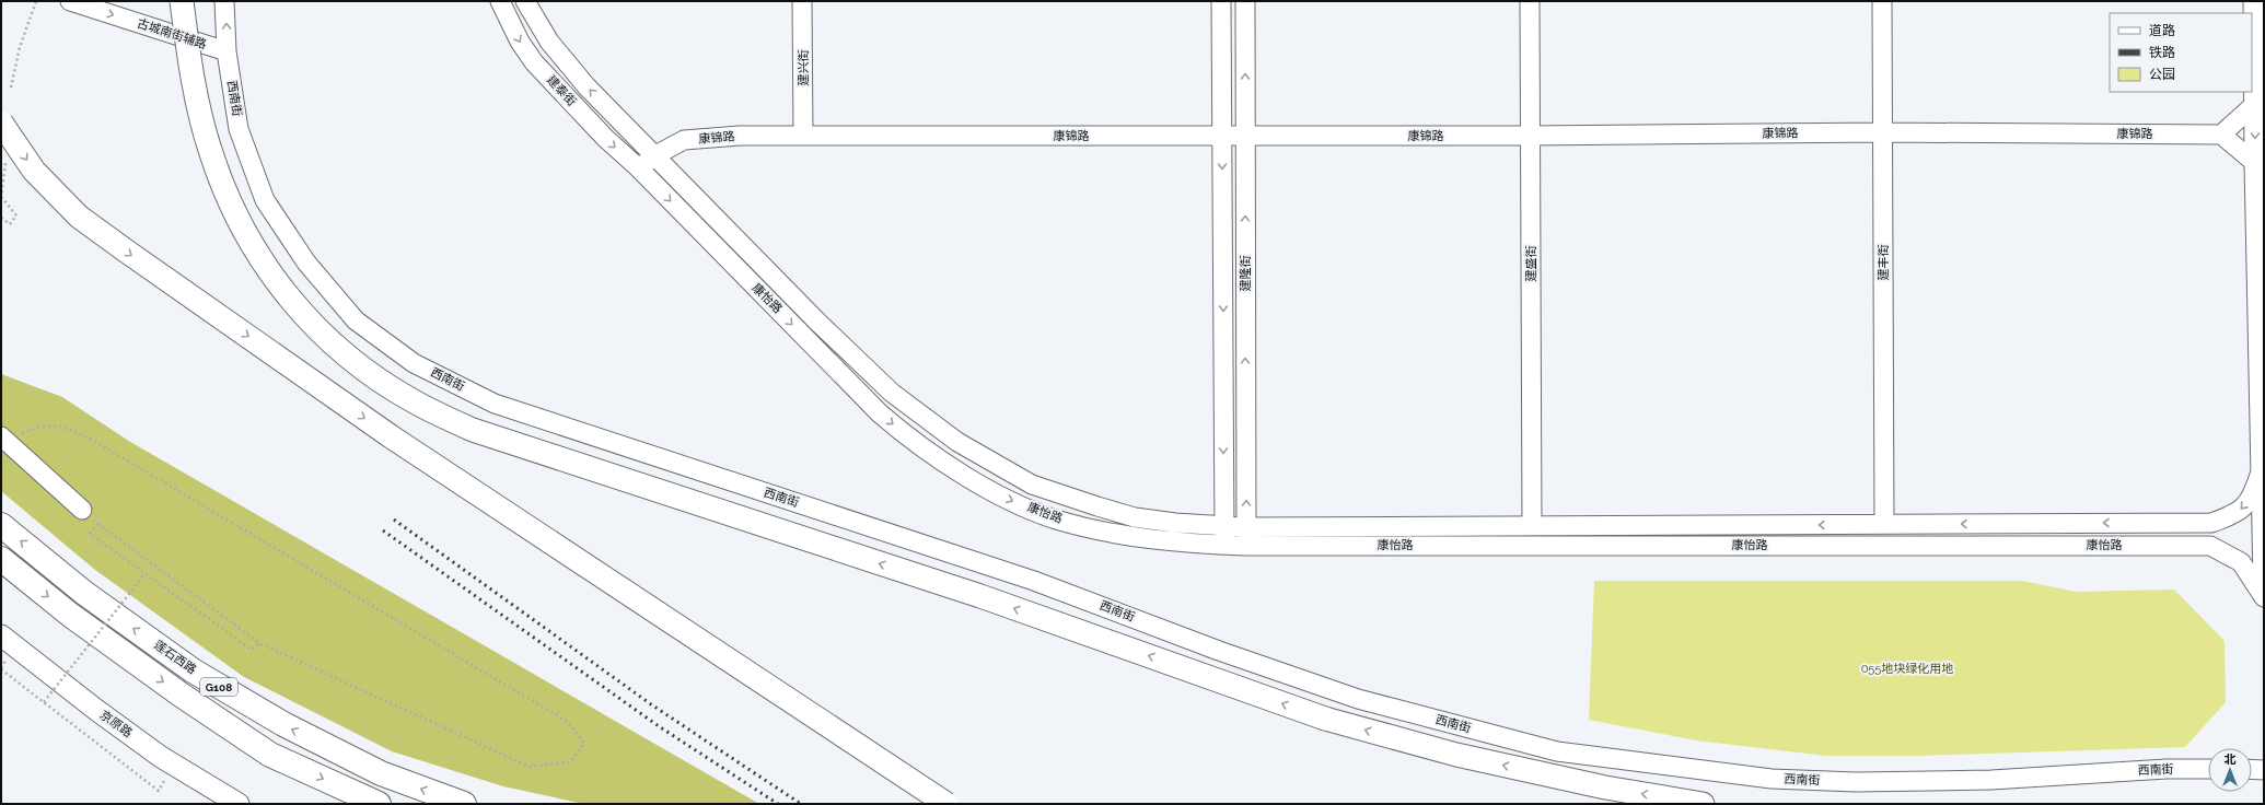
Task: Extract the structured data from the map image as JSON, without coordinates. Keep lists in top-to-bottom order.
{
  "streets": {
    "highway": ["莲石西路", "G108"],
    "main road": ["京原路"],
    "street": [
      "古城南街辅路",
      "建兴街",
      "建泰街",
      "西南街",
      "康锦路",
      "建丰街",
      "建盛街",
      "建隆街",
      "康怡路"
    ]
  },
  "crossings": [
    ["古城南街辅路", "西南街"],
    ["建兴街", "康锦路"],
    ["建泰街", "康锦路"],
    ["建泰街", "康怡路"],
    ["康锦路", "建丰街"],
    ["康锦路", "建盛街"],
    ["康锦路", "建隆街"],
    ["康锦路", "康怡路"],
    ["建丰街", "康怡路"],
    ["建盛街", "康怡路"],
    ["建隆街", "康怡路"]
  ],
  "one_way": ["古城南街辅路"],
  "parks": ["055地块绿化用地"],
  "legend": ["道路", "铁路", "公园"],
  "north": "top"
}
